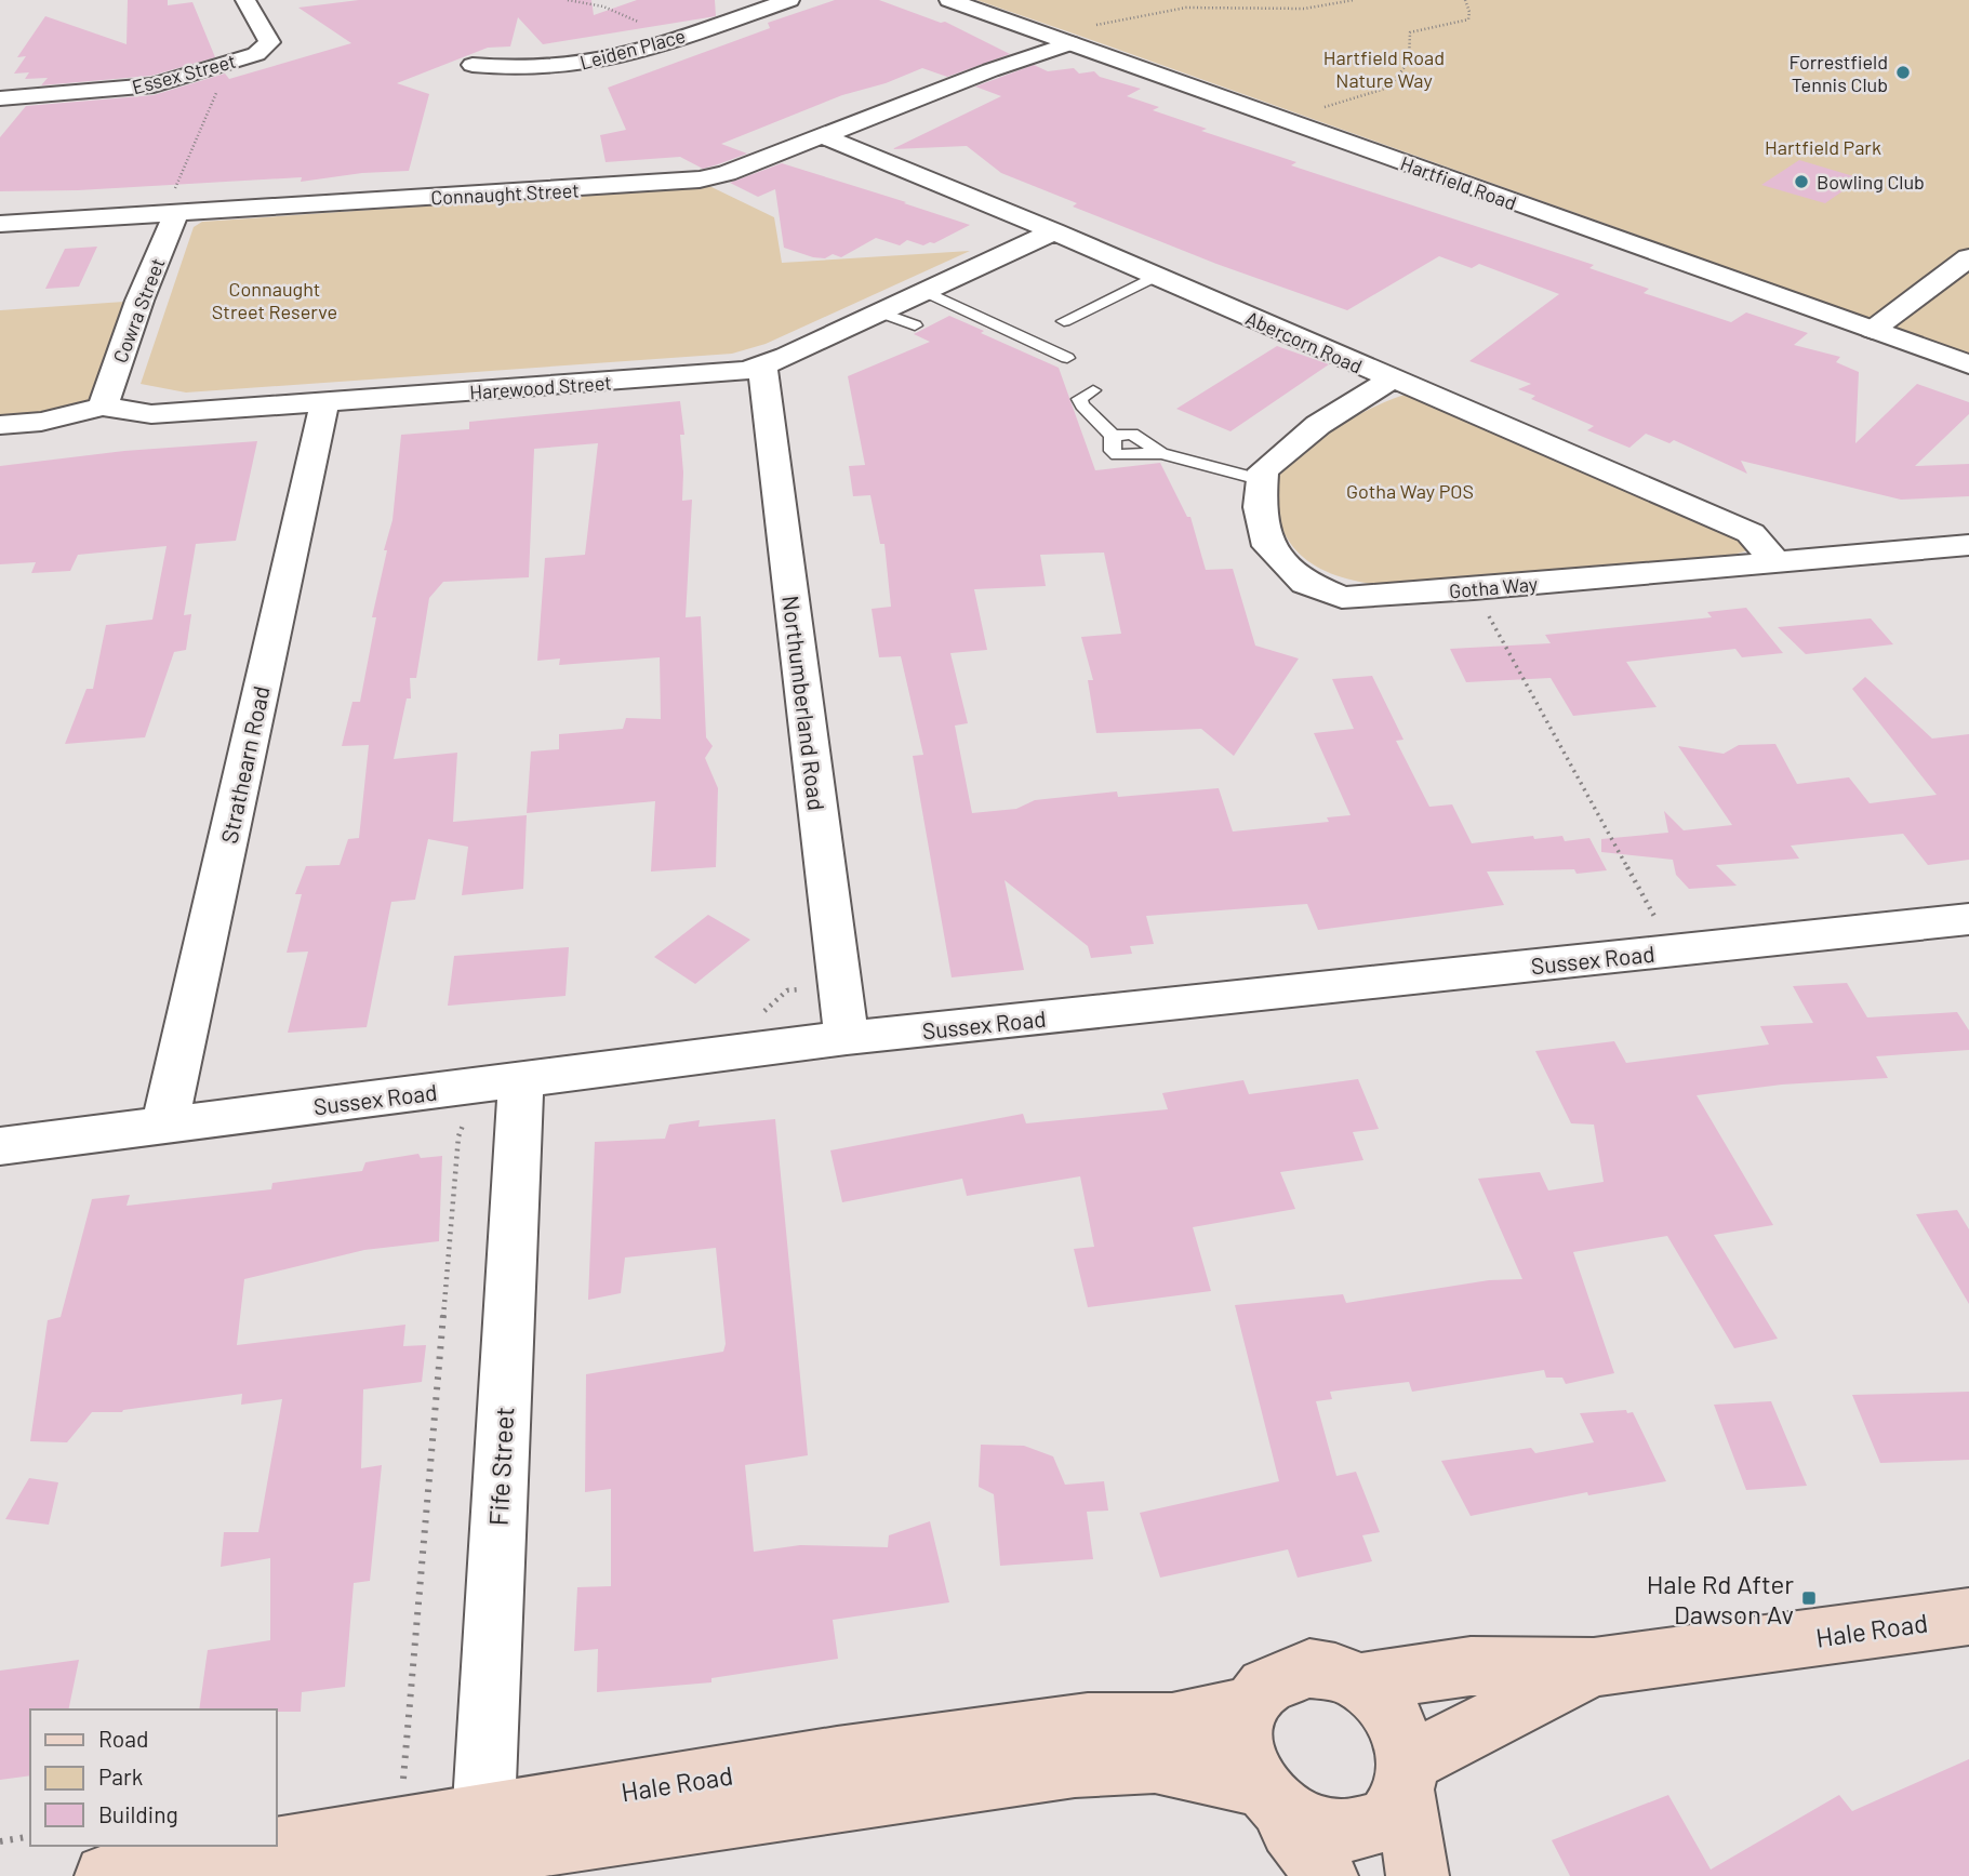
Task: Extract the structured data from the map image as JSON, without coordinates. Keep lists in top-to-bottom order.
{
  "streets": {
    "main road": ["Hale Road"],
    "street": [
      "Leiden Place",
      "Essex Street",
      "Hartfield Road",
      "Connaught Street",
      "Cowra Street",
      "Abercorn Road",
      "Harewood Street",
      "Gotha Way",
      "Northumberland Road",
      "Strathearn Road",
      "Sussex Road",
      "Fife Street"
    ]
  },
  "crossings": [
    ["Hartfield Road", "Connaught Street"],
    ["Connaught Street", "Cowra Street"],
    ["Connaught Street", "Abercorn Road"],
    ["Cowra Street", "Harewood Street"],
    ["Abercorn Road", "Harewood Street"],
    ["Abercorn Road", "Gotha Way"],
    ["Harewood Street", "Northumberland Road"],
    ["Harewood Street", "Strathearn Road"],
    ["Northumberland Road", "Sussex Road"],
    ["Strathearn Road", "Sussex Road"],
    ["Sussex Road", "Fife Street"],
    ["Fife Street", "Hale Road"]
  ],
  "parks": [
    "Hartfield Road Nature Way",
    "Hartfield Park",
    "Connaught Street Reserve",
    "Gotha Way POS"
  ],
  "places": {
    "other": ["Forrestfield Tennis Club", "Bowling Club"],
    "transit": ["Hale Rd After Dawson Av"]
  },
  "legend": ["Road", "Park", "Building"]
}
